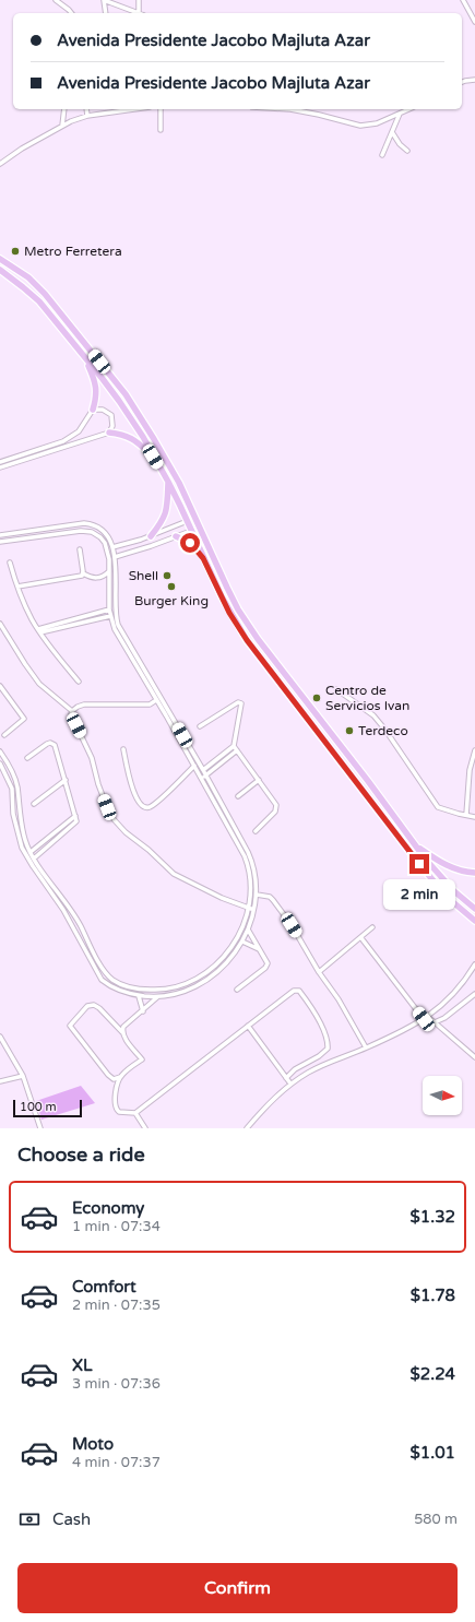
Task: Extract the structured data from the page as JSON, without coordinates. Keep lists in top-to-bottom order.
{
  "places": [
    "Metro Ferretera",
    "Shell",
    "Burger King",
    "Centro de Servicios Ivan",
    "Terdeco"
  ],
  "scale_bar": "100 m",
  "north": "right",
  "page": {
    "banner": ["Avenida Presidente Jacobo Majluta Azar", "Avenida Presidente Jacobo Majluta Azar"],
    "bubble": "2 min",
    "scale": "100 m",
    "heading": "Choose a ride",
    "list": [
      {
        "name": "Economy",
        "note": "1 min · 07:34",
        "value": "$1.32"
      },
      {
        "name": "Comfort",
        "note": "2 min · 07:35",
        "value": "$1.78"
      },
      {
        "name": "XL",
        "note": "3 min · 07:36",
        "value": "$2.24"
      },
      {
        "name": "Moto",
        "note": "4 min · 07:37",
        "value": "$1.01"
      }
    ],
    "pay": ["Cash", "580 m"],
    "buttons": "Confirm"
  }
}
